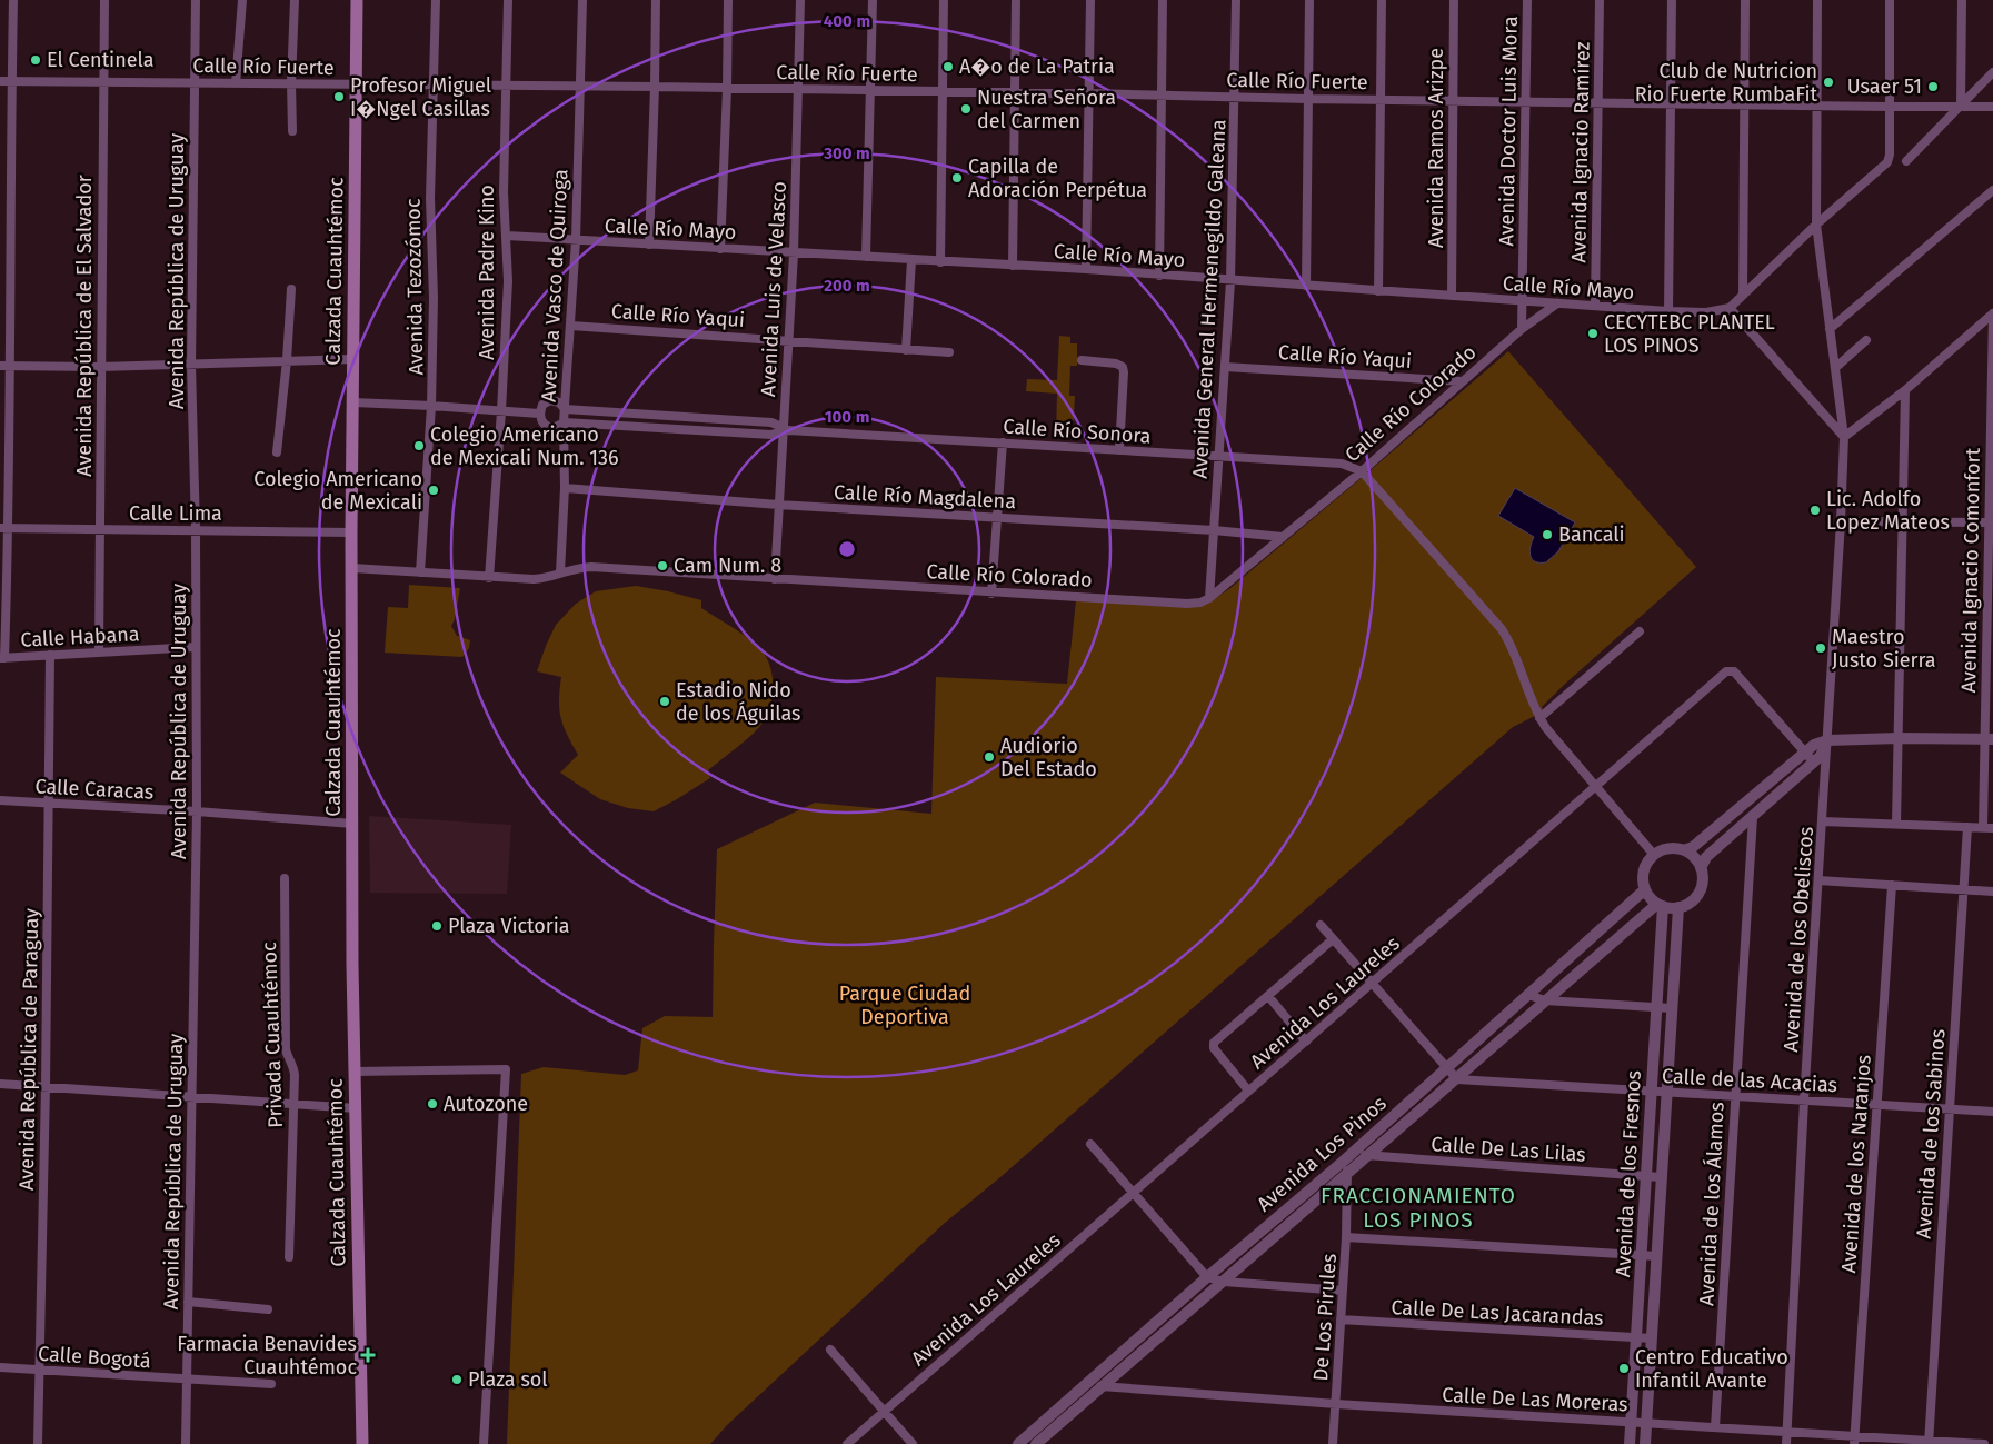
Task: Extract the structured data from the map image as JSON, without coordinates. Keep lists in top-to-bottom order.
{
  "streets": {
    "main road": ["Calzada Cuauhtémoc"],
    "street": [
      "Calle Río Fuerte",
      "Avenida Doctor Luis Mora",
      "Avenida Ramos Arizpe",
      "Avenida Ignacio Ramírez",
      "Calle Río Mayo",
      "Avenida República de Uruguay",
      "Avenida Padre Kino",
      "Avenida Vasco de Quiroga",
      "Avenida Tezozómoc",
      "Avenida Luis de Velasco",
      "Avenida General Hermenegildo Galeana",
      "Calle Río Yaqui",
      "Avenida República de El Salvador",
      "Calle Río Colorado",
      "Calle Río Sonora",
      "Calle Río Magdalena",
      "Calle Lima",
      "Avenida Ignacio Comonfort",
      "Calle Habana",
      "Calle Caracas",
      "Avenida de los Obeliscos",
      "Avenida Los Laureles",
      "Privada Cuauhtémoc",
      "Avenida República de Paraguay",
      "Calle de las Acacias",
      "Avenida de los Sabinos",
      "Calle De Las Lilas",
      "Avenida Los Pinos",
      "Avenida de los Naranjos",
      "Avenida de los Fresnos",
      "Avenida de los Álamos",
      "Calle De Las Jacarandas",
      "De Los Pirules",
      "Calle Bogotá",
      "Calle De Las Moreras"
    ]
  },
  "crossings": [
    ["Calle Río Fuerte", "Avenida Doctor Luis Mora"],
    ["Calle Río Fuerte", "Avenida Ramos Arizpe"],
    ["Calle Río Fuerte", "Avenida Ignacio Ramírez"],
    ["Calle Río Fuerte", "Avenida República de Uruguay"],
    ["Calle Río Fuerte", "Calzada Cuauhtémoc"],
    ["Calle Río Fuerte", "Avenida Padre Kino"],
    ["Calle Río Fuerte", "Avenida Vasco de Quiroga"],
    ["Calle Río Fuerte", "Avenida Tezozómoc"],
    ["Calle Río Fuerte", "Avenida Luis de Velasco"],
    ["Calle Río Fuerte", "Avenida General Hermenegildo Galeana"],
    ["Calle Río Fuerte", "Avenida República de El Salvador"],
    ["Calle Río Fuerte", "Avenida de los Obeliscos"],
    ["Avenida Doctor Luis Mora", "Calle Río Mayo"],
    ["Avenida Doctor Luis Mora", "Calle Río Colorado"],
    ["Avenida Ramos Arizpe", "Calle Río Mayo"],
    ["Avenida Ignacio Ramírez", "Calle Río Mayo"],
    ["Calle Río Mayo", "Avenida Padre Kino"],
    ["Calle Río Mayo", "Avenida Vasco de Quiroga"],
    ["Calle Río Mayo", "Avenida Luis de Velasco"],
    ["Calle Río Mayo", "Avenida General Hermenegildo Galeana"],
    ["Calle Río Mayo", "Calle Río Colorado"],
    ["Avenida República de Uruguay", "Calle Lima"],
    ["Avenida República de Uruguay", "Calle Habana"],
    ["Avenida República de Uruguay", "Calle Caracas"],
    ["Avenida República de Uruguay", "Calle Bogotá"],
    ["Calzada Cuauhtémoc", "Calle Río Colorado"],
    ["Calzada Cuauhtémoc", "Calle Río Sonora"],
    ["Calzada Cuauhtémoc", "Calle Lima"],
    ["Calzada Cuauhtémoc", "Calle Caracas"],
    ["Avenida Padre Kino", "Calle Río Colorado"],
    ["Avenida Padre Kino", "Calle Río Sonora"],
    ["Avenida Vasco de Quiroga", "Calle Río Yaqui"],
    ["Avenida Vasco de Quiroga", "Calle Río Colorado"],
    ["Avenida Vasco de Quiroga", "Calle Río Sonora"],
    ["Avenida Vasco de Quiroga", "Calle Río Magdalena"],
    ["Avenida Tezozómoc", "Calle Río Colorado"],
    ["Avenida Tezozómoc", "Calle Río Sonora"],
    ["Avenida Luis de Velasco", "Calle Río Yaqui"],
    ["Avenida Luis de Velasco", "Calle Río Colorado"],
    ["Avenida Luis de Velasco", "Calle Río Sonora"],
    ["Avenida Luis de Velasco", "Calle Río Magdalena"],
    ["Avenida General Hermenegildo Galeana", "Calle Río Yaqui"],
    ["Avenida General Hermenegildo Galeana", "Calle Río Colorado"],
    ["Avenida General Hermenegildo Galeana", "Calle Río Sonora"],
    ["Avenida General Hermenegildo Galeana", "Calle Río Magdalena"],
    ["Calle Río Yaqui", "Calle Río Colorado"],
    ["Avenida República de El Salvador", "Calle Lima"],
    ["Avenida República de El Salvador", "Calle Habana"],
    ["Calle Río Colorado", "Calle Río Sonora"],
    ["Calle Río Colorado", "Calle Río Magdalena"],
    ["Calle Habana", "Avenida República de Paraguay"],
    ["Calle Caracas", "Avenida República de Paraguay"],
    ["Avenida de los Obeliscos", "Calle de las Acacias"],
    ["Avenida de los Obeliscos", "Calle De Las Moreras"],
    ["Avenida República de Paraguay", "Calle Bogotá"],
    ["Calle de las Acacias", "Avenida de los Sabinos"],
    ["Calle de las Acacias", "Avenida Los Pinos"],
    ["Calle de las Acacias", "Avenida de los Naranjos"],
    ["Calle de las Acacias", "Avenida de los Fresnos"],
    ["Calle de las Acacias", "Avenida de los Álamos"],
    ["Avenida de los Sabinos", "Calle De Las Moreras"],
    ["Calle De Las Lilas", "Avenida Los Pinos"],
    ["Calle De Las Lilas", "Avenida de los Fresnos"],
    ["Avenida Los Pinos", "Avenida de los Fresnos"],
    ["Avenida Los Pinos", "De Los Pirules"],
    ["Avenida Los Pinos", "Calle De Las Moreras"],
    ["Avenida de los Naranjos", "Calle De Las Moreras"],
    ["Avenida de los Fresnos", "Calle De Las Jacarandas"],
    ["Avenida de los Fresnos", "Calle De Las Moreras"],
    ["Avenida de los Álamos", "Calle De Las Moreras"],
    ["Calle De Las Jacarandas", "De Los Pirules"],
    ["De Los Pirules", "Calle De Las Moreras"]
  ],
  "districts": ["FRACCIONAMIENTO LOS PINOS"],
  "parks": ["Parque Ciudad Deportiva"],
  "places": {
    "other": [
      "El Centinela",
      "A�o de La Patria",
      "Club de Nutricion Rio Fuerte RumbaFit",
      "Usaer 51",
      "Profesor Miguel I�Ngel Casillas",
      "Nuestra Señora del Carmen",
      "Capilla de Adoración Perpétua",
      "CECYTEBC PLANTEL LOS PINOS",
      "Colegio Americano de Mexicali Num. 136",
      "Colegio Americano de Mexicali",
      "Lic. Adolfo Lopez Mateos",
      "Bancali",
      "Cam Num. 8",
      "Maestro Justo Sierra",
      "Estadio Nido de los Águilas",
      "Audiorio Del Estado",
      "Plaza Victoria",
      "Autozone",
      "Centro Educativo Infantil Avante",
      "Plaza sol"
    ],
    "health": ["Farmacia Benavides Cuauhtémoc"]
  },
  "rings": [
    "400 m",
    "300 m",
    "200 m",
    "100 m"
  ]
}
